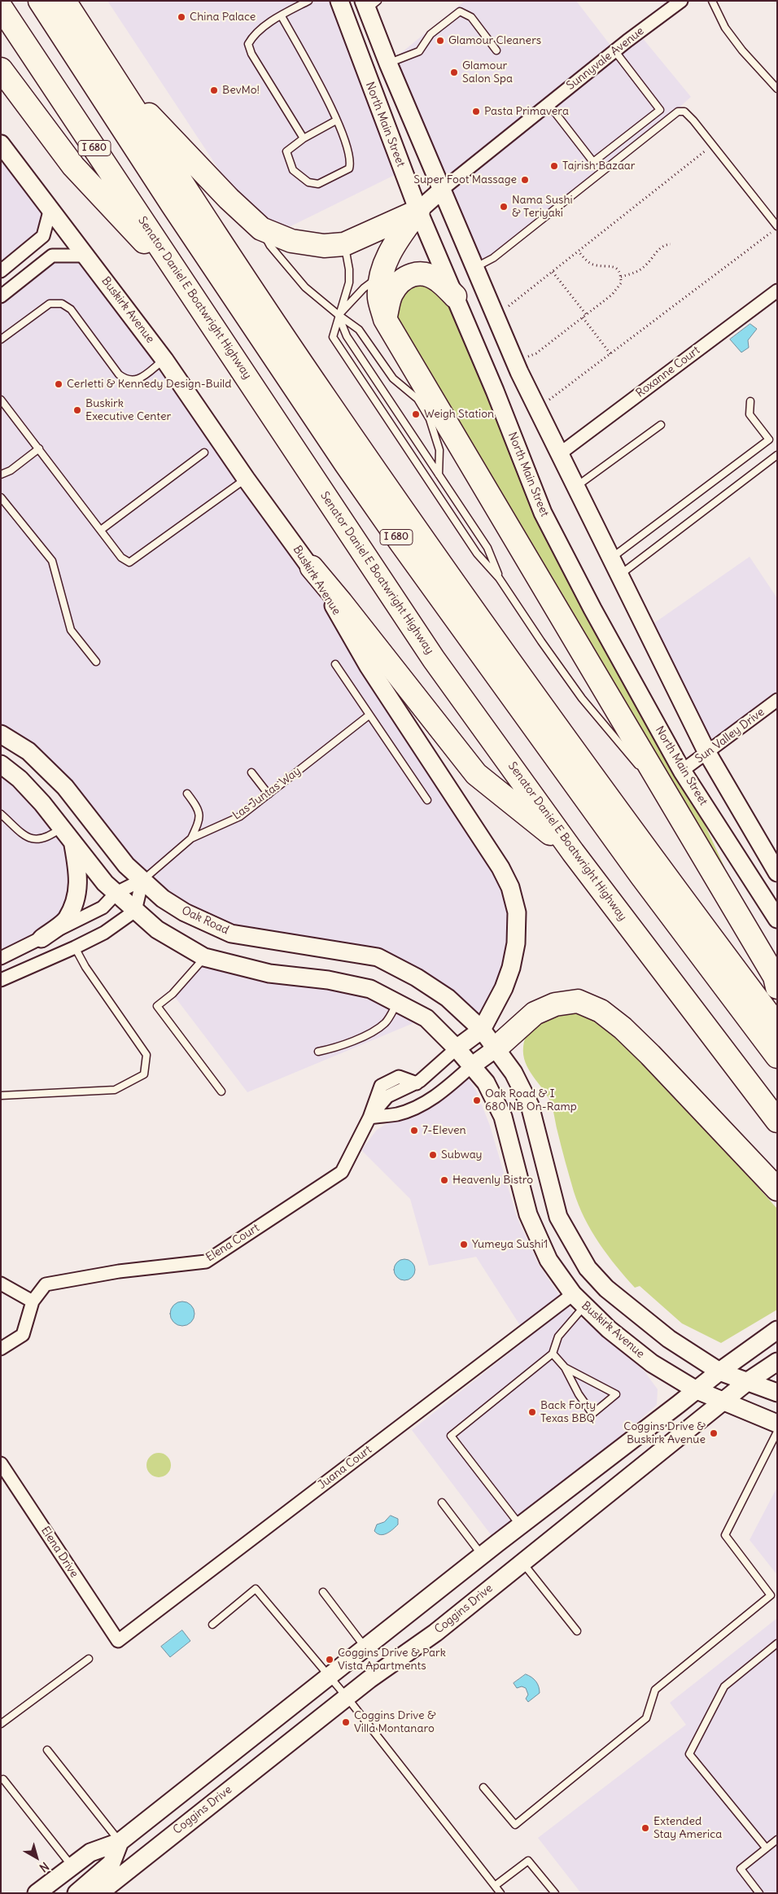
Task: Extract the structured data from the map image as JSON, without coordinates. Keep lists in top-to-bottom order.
{
  "streets": {
    "highway": ["I 680", "Senator Daniel E Boatwright Highway"],
    "main road": [
      "Sunnyvale Avenue",
      "North Main Street",
      "Buskirk Avenue",
      "Oak Road",
      "Coggins Drive"
    ],
    "street": [
      "Roxanne Court",
      "Sun Valley Drive",
      "Las Juntas Way",
      "Elena Court",
      "Juana Court",
      "Elena Drive"
    ]
  },
  "crossings": [
    ["Sunnyvale Avenue", "North Main Street"],
    ["North Main Street", "Sun Valley Drive"],
    ["Buskirk Avenue", "Oak Road"],
    ["Buskirk Avenue", "Elena Court"],
    ["Buskirk Avenue", "Juana Court"],
    ["Buskirk Avenue", "Coggins Drive"],
    ["Las Juntas Way", "Oak Road"],
    ["Juana Court", "Elena Drive"]
  ],
  "places": [
    "China Palace",
    "Glamour Cleaners",
    "Glamour Salon Spa",
    "BevMo!",
    "Pasta Primavera",
    "Tajrish Bazaar",
    "Super Foot Massage",
    "Nama Sushi & Teriyaki",
    "Cerletti & Kennedy Design-Build",
    "Buskirk Executive Center",
    "Weigh Station",
    "Oak Road & I 680 NB On-Ramp",
    "7-Eleven",
    "Subway",
    "Heavenly Bistro",
    "Yumeya Sushi1",
    "Back Forty Texas BBQ",
    "Coggins Drive & Buskirk Avenue",
    "Coggins Drive & Park Vista Apartments",
    "Coggins Drive & Villa Montanaro",
    "Extended Stay America"
  ],
  "north": "bottom right"
}
